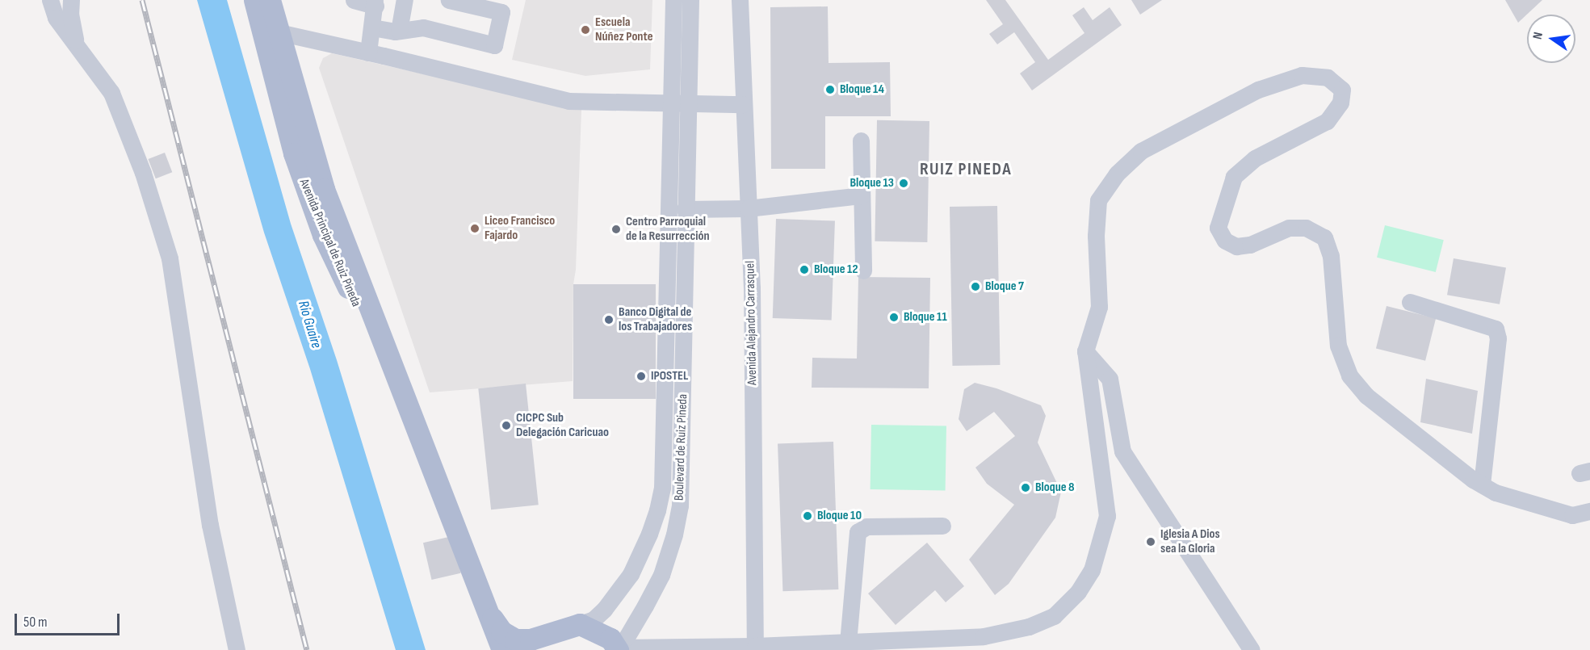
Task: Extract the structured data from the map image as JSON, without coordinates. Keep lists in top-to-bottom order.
{
  "streets": {
    "main road": ["Avenida Principal de Ruiz Pineda"],
    "street": ["Avenida Alejandro Carrasquel", "Boulevard de Ruiz Pineda"]
  },
  "crossings": [
    ["Avenida Principal de Ruiz Pineda", "Boulevard de Ruiz Pineda"]
  ],
  "districts": ["RUIZ PINEDA"],
  "water": ["Río Guaire"],
  "places": [
    "Escuela Núñez Ponte",
    "Bloque 14",
    "Bloque 13",
    "Liceo Francisco Fajardo",
    "Centro Parroquial de la Resurrección",
    "Bloque 12",
    "Bloque 7",
    "Bloque 11",
    "Banco Digital de los Trabajadores",
    "IPOSTEL",
    "CICPC Sub Delegación Caricuao",
    "Bloque 8",
    "Bloque 10",
    "Iglesia A Dios sea la Gloria"
  ],
  "scale_bar": "50 m",
  "north": "left"
}
